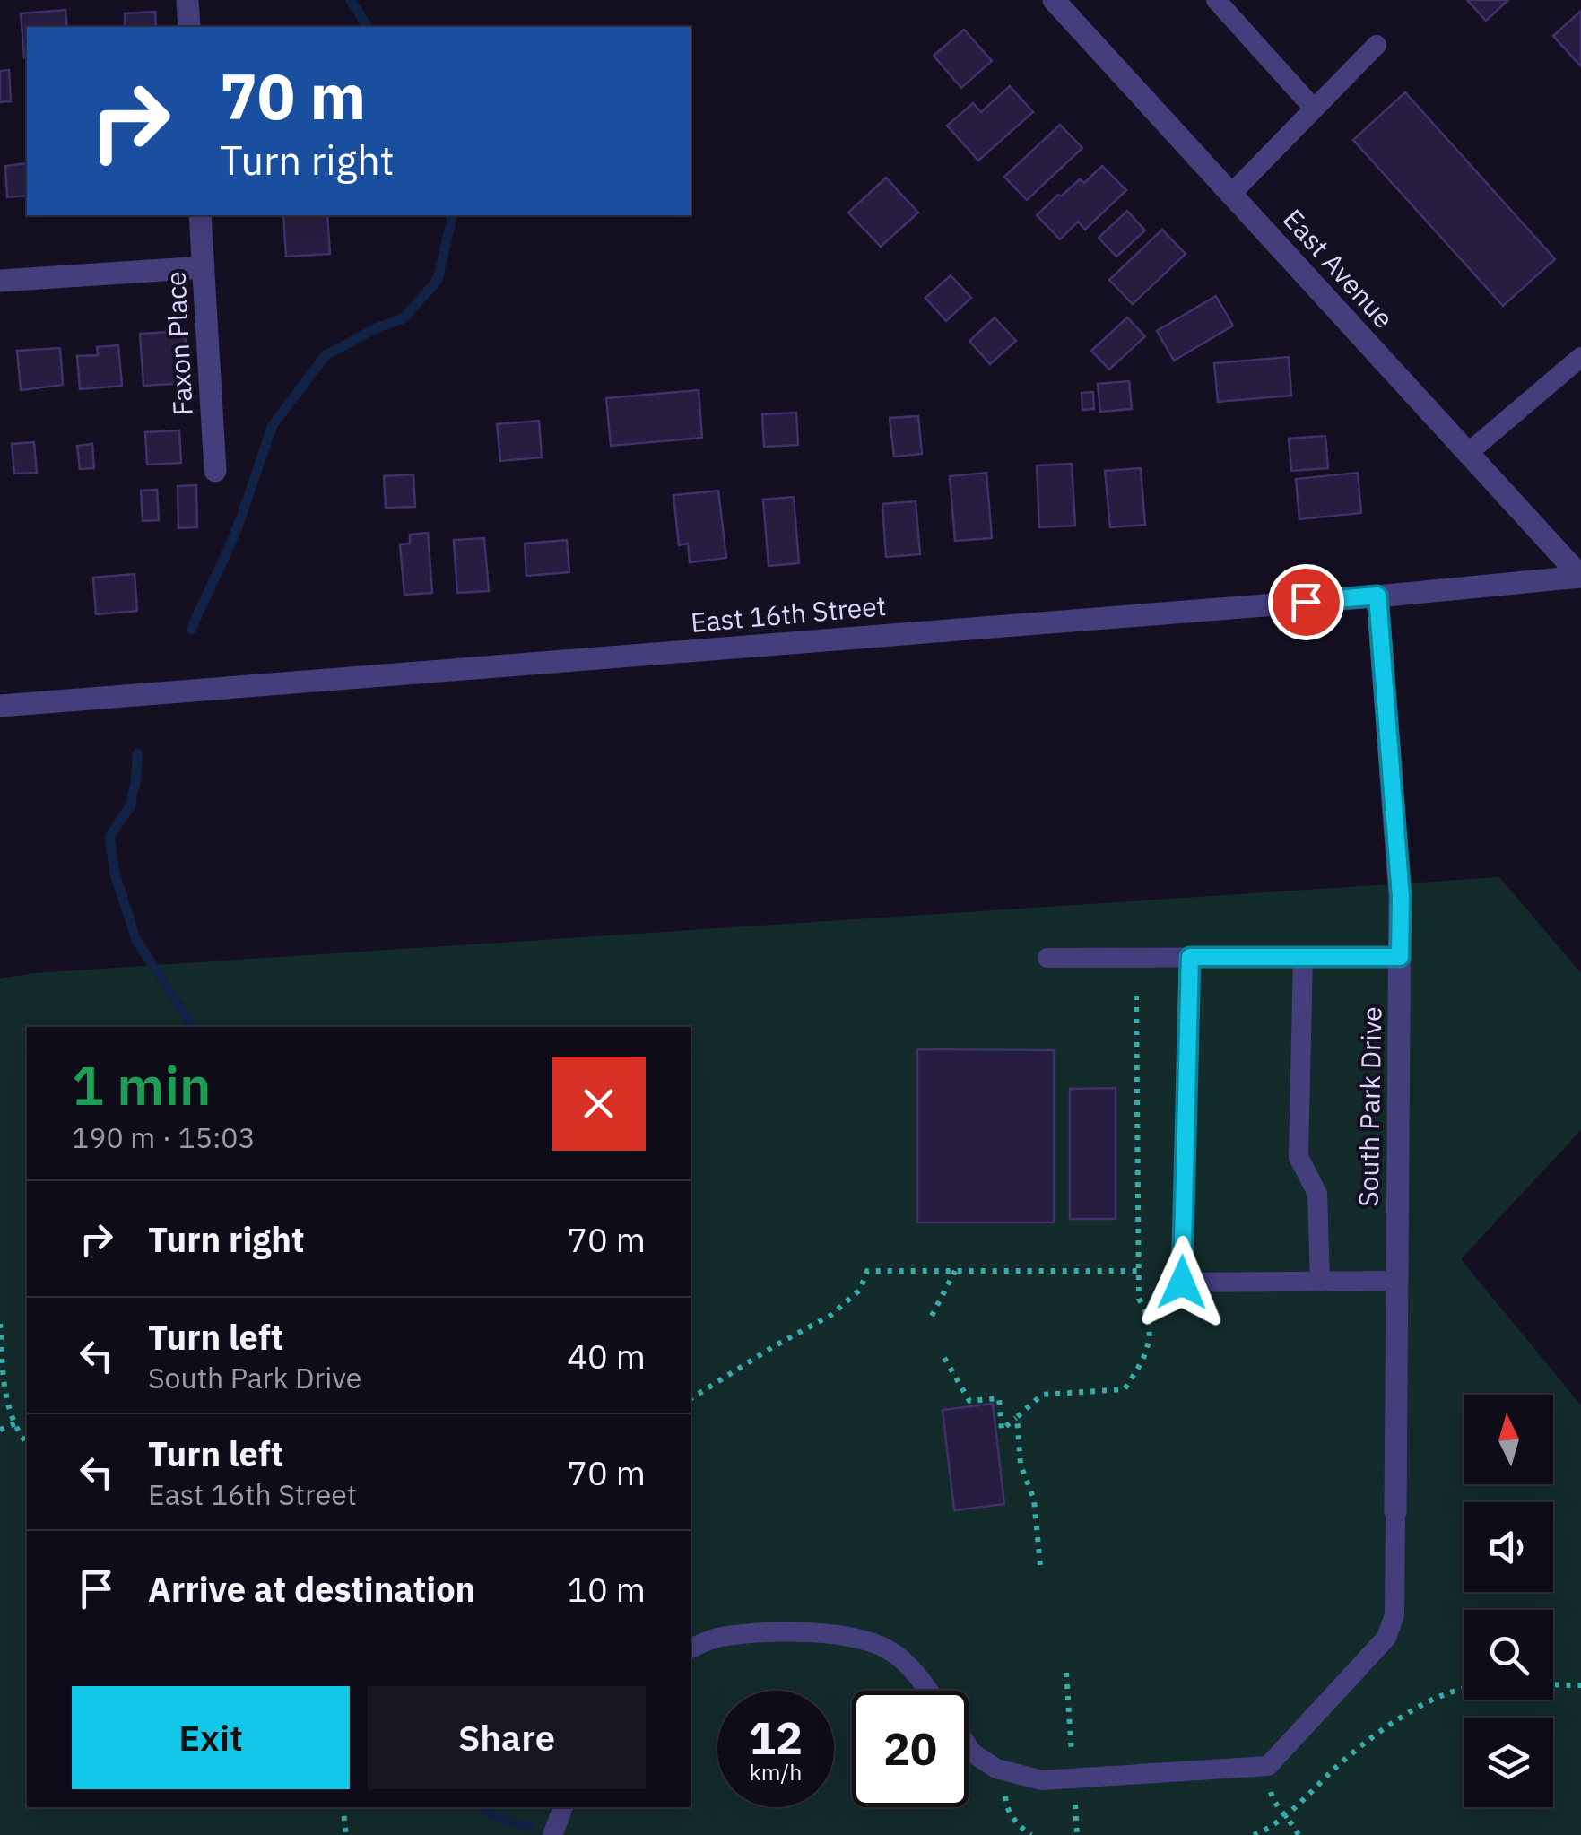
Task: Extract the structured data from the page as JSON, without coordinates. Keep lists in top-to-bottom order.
{
  "streets": {
    "street": [
      "East Avenue",
      "Faxon Place",
      "East 16th Street",
      "South Park Drive"
    ]
  },
  "crossings": [
    ["East Avenue", "East 16th Street"],
    ["East 16th Street", "South Park Drive"]
  ],
  "north": "top",
  "page": {
    "turn": ["70 m", "Turn right"],
    "heading": ["1 min", "190 m · 15:03"],
    "list": [
      {
        "name": "Turn right",
        "value": "70 m"
      },
      {
        "name": "Turn left",
        "note": "South Park Drive",
        "value": "40 m"
      },
      {
        "name": "Turn left",
        "note": "East 16th Street",
        "value": "70 m"
      },
      {
        "name": "Arrive at destination",
        "value": "10 m"
      }
    ],
    "buttons": ["Exit", "Share"],
    "speed": "12 km/h",
    "limit": "20"
  }
}
